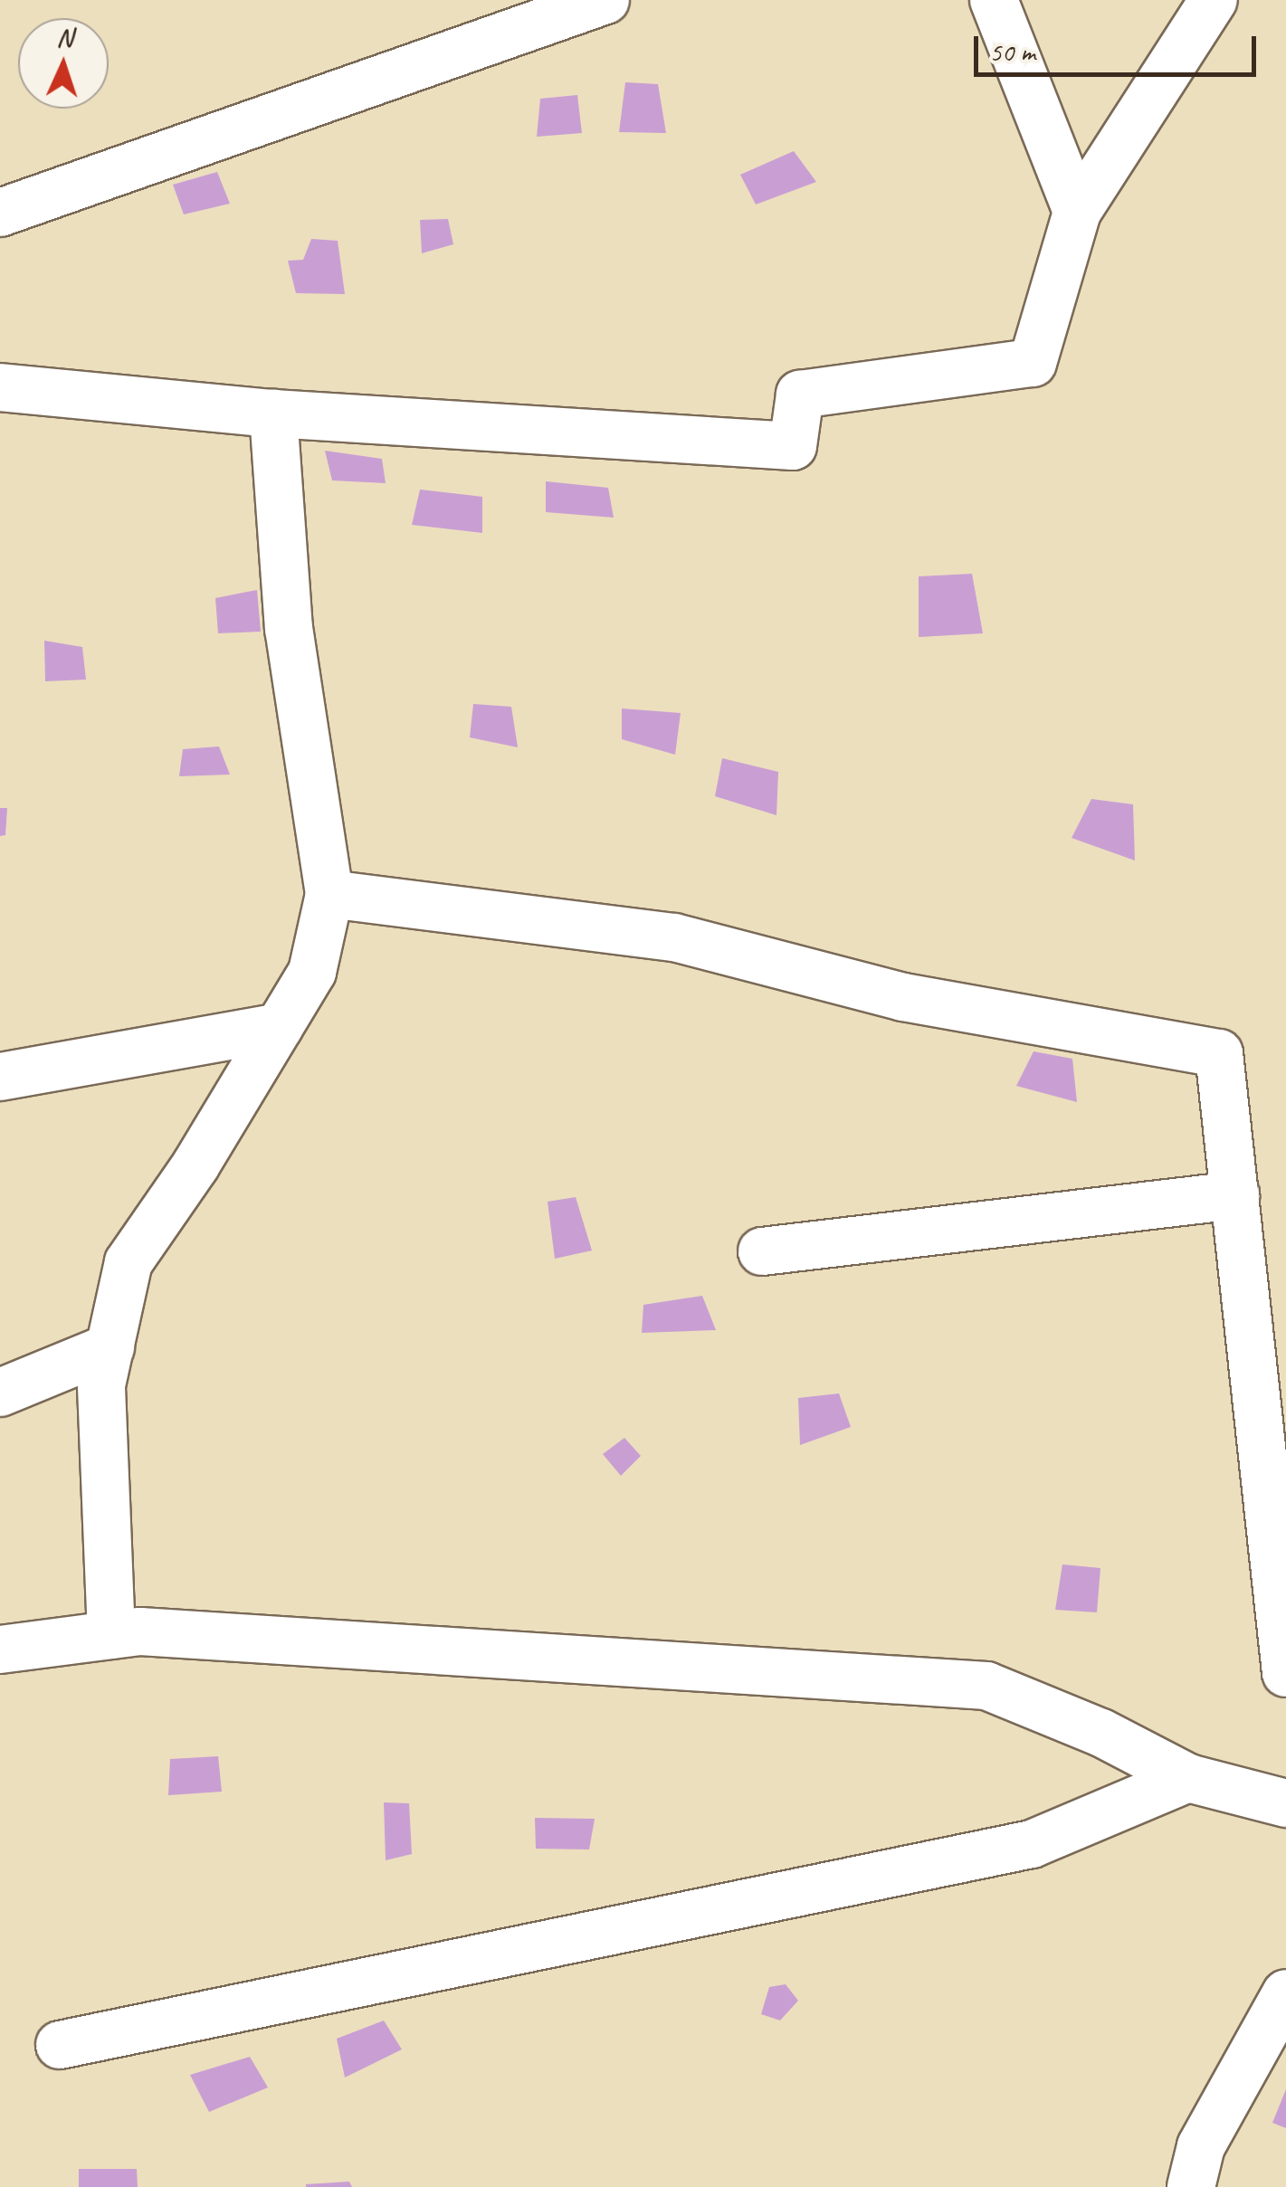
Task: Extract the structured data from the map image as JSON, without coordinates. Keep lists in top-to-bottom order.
{
  "scale_bar": "50 m",
  "north": "top"
}
